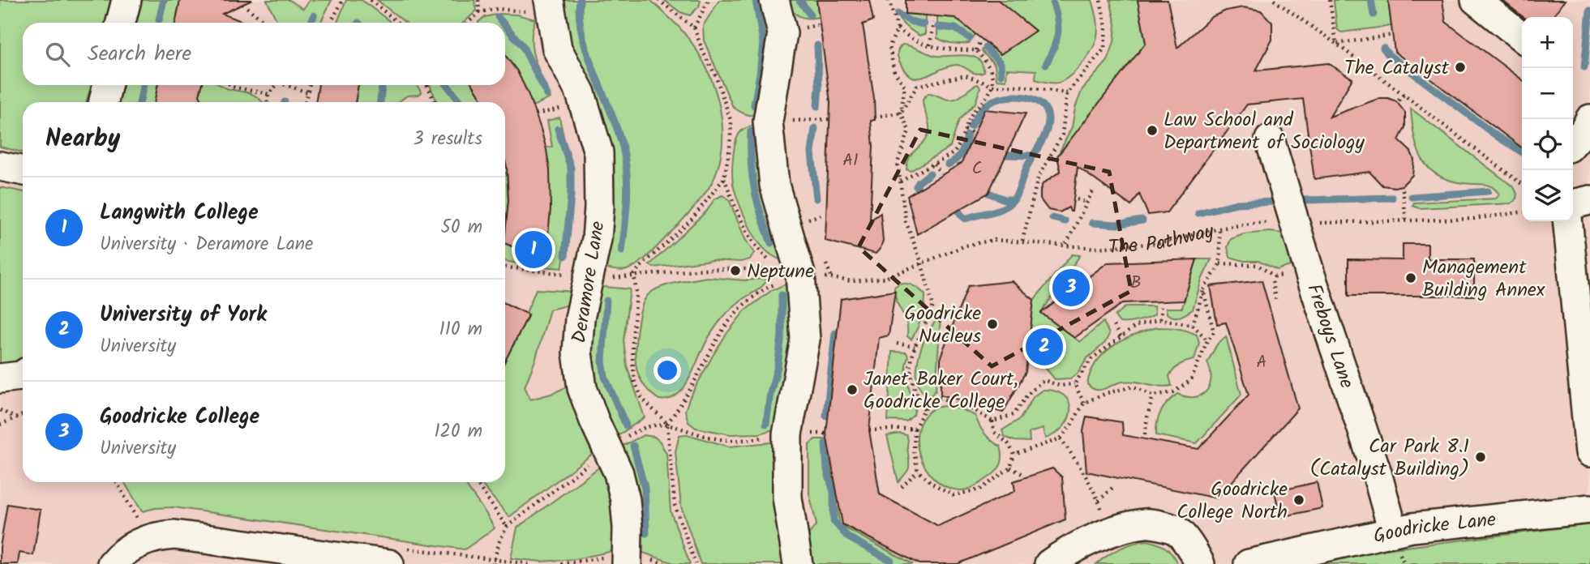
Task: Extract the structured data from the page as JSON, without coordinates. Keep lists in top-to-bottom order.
{
  "streets": {
    "street": ["Deramore Lane", "Freboys Lane", "Goodricke Lane"],
    "path": ["The Pathway"]
  },
  "crossings": [
    ["The Pathway", "Freboys Lane"],
    ["Freboys Lane", "Goodricke Lane"]
  ],
  "places": [
    "The Catalyst",
    "Law School and Department of Sociology",
    "Neptune",
    "Management Building Annex",
    "Goodricke Nucleus",
    "Janet Baker Court, Goodricke College",
    "Car Park 8.1 (Catalyst Building)",
    "Goodricke College North"
  ],
  "house_numbers": [
    "A1",
    "C",
    "B",
    "A"
  ],
  "page": {
    "map_buttons": ["+", "−"],
    "search": "Search here",
    "heading": ["Nearby", "3 results"],
    "list": [
      {
        "mark": "1",
        "name": "Langwith College",
        "note": "University · Deramore Lane",
        "value": "50 m"
      },
      {
        "mark": "2",
        "name": "University of York",
        "note": "University",
        "value": "110 m"
      },
      {
        "mark": "3",
        "name": "Goodricke College",
        "note": "University",
        "value": "120 m"
      }
    ],
    "pins": ["1", "3", "2"]
  }
}
